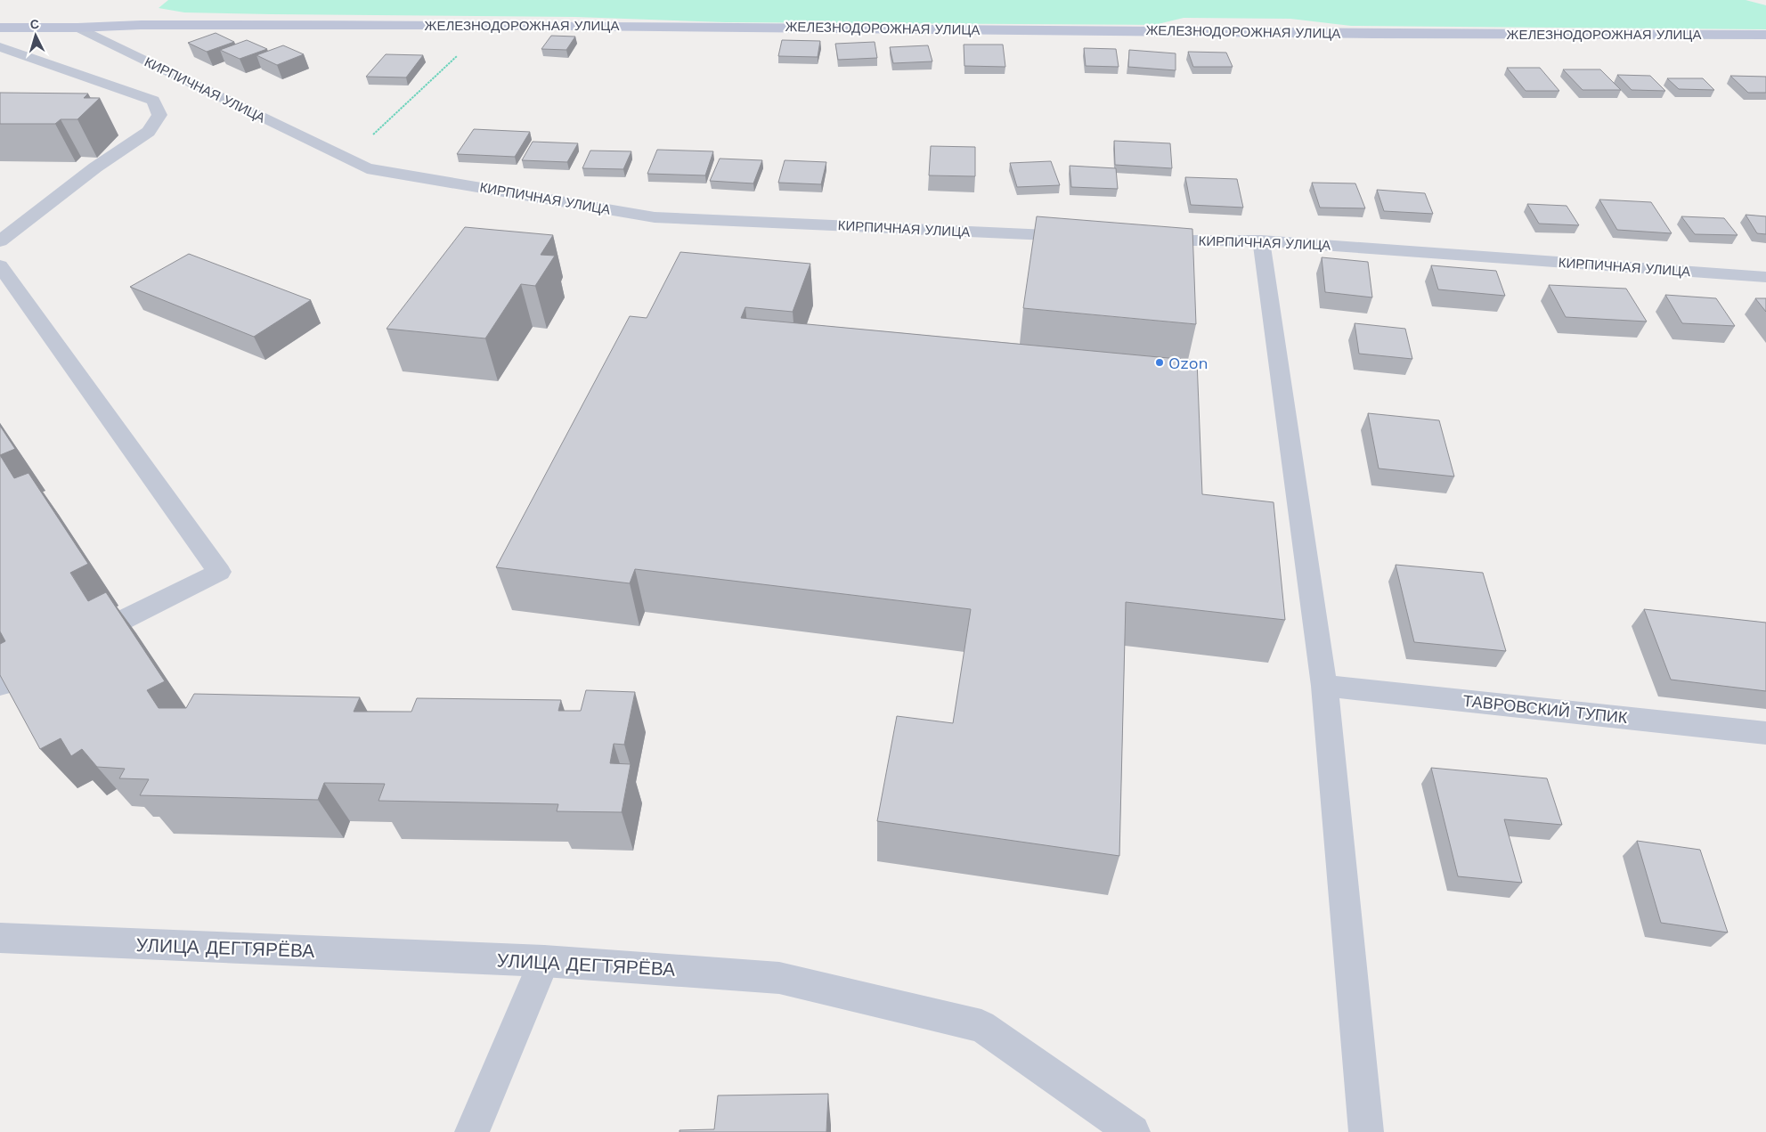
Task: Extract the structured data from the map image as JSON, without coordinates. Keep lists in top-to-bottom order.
{
  "streets": {
    "street": [
      "ЖЕЛЕЗНОДОРОЖНАЯ УЛИЦА",
      "КИРПИЧНАЯ УЛИЦА",
      "ТАВРОВСКИЙ ТУПИК",
      "УЛИЦА ДЕГТЯРЁВА"
    ]
  },
  "crossings": [
    ["ЖЕЛЕЗНОДОРОЖНАЯ УЛИЦА", "КИРПИЧНАЯ УЛИЦА"]
  ],
  "places": ["Ozon"],
  "north": "top"
}
